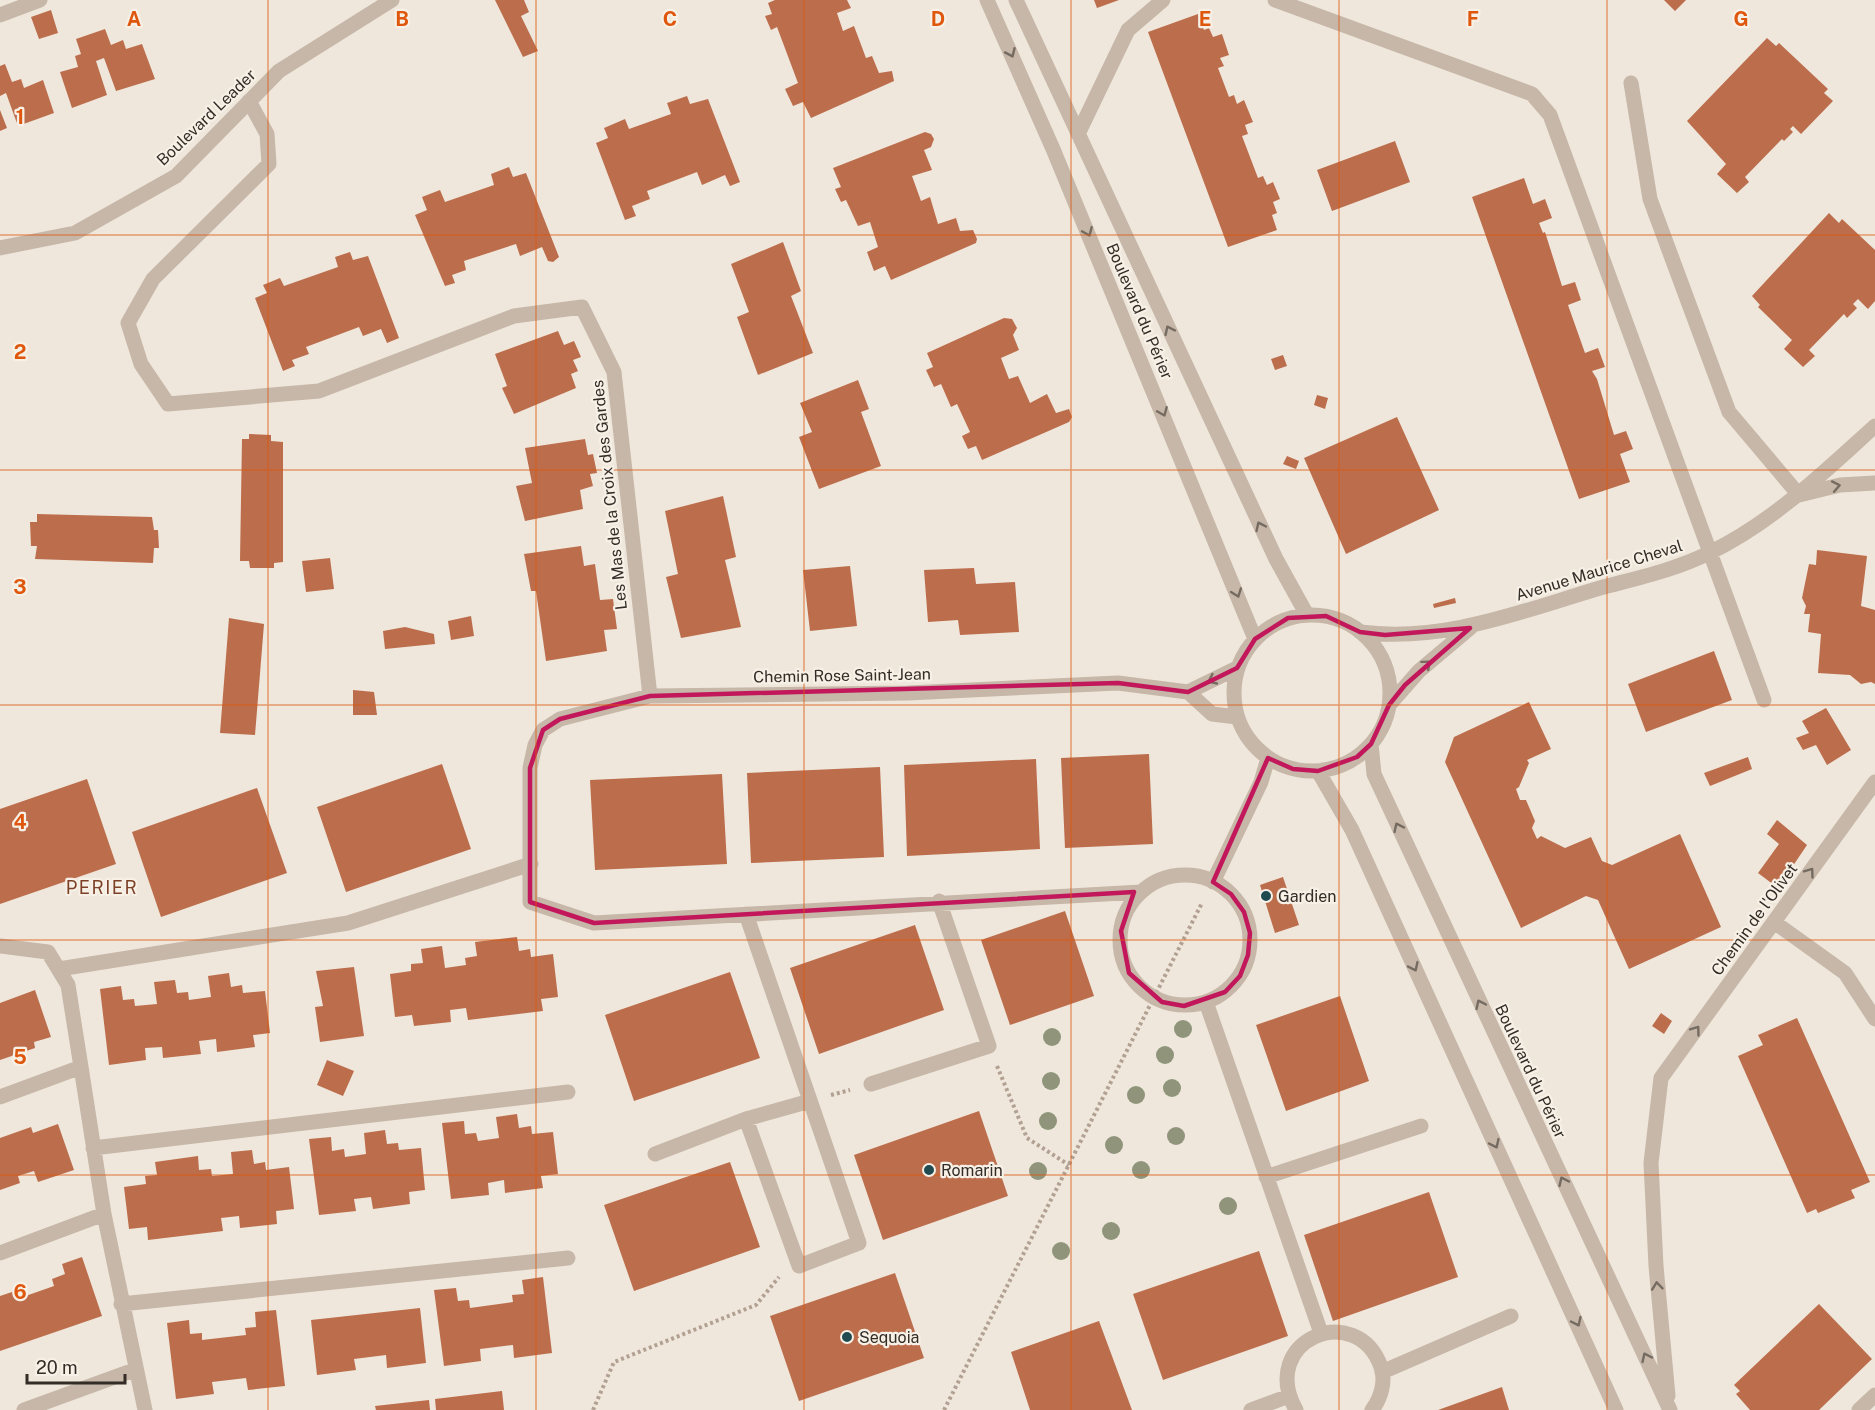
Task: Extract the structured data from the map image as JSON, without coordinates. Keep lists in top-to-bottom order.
{
  "streets": {
    "street": [
      "Boulevard Leader",
      "Boulevard du Périer",
      "Les Mas de la Croix des Gardes",
      "Avenue Maurice Cheval",
      "Chemin Rose Saint-Jean",
      "Chemin de l'Olivet"
    ]
  },
  "crossings": [
    ["Boulevard Leader", "Les Mas de la Croix des Gardes"],
    ["Boulevard du Périer", "Avenue Maurice Cheval"],
    ["Boulevard du Périer", "Chemin de l'Olivet"],
    ["Les Mas de la Croix des Gardes", "Chemin Rose Saint-Jean"]
  ],
  "one_way": ["Chemin de l'Olivet"],
  "districts": ["PERIER"],
  "places": ["Gardien", "Romarin", "Sequoia"],
  "scale_bar": "20 m",
  "grid": {
    "columns": [
      "A",
      "B",
      "C",
      "D",
      "E",
      "F",
      "G"
    ],
    "rows": [
      "1",
      "2",
      "3",
      "4",
      "5",
      "6"
    ]
  }
}
